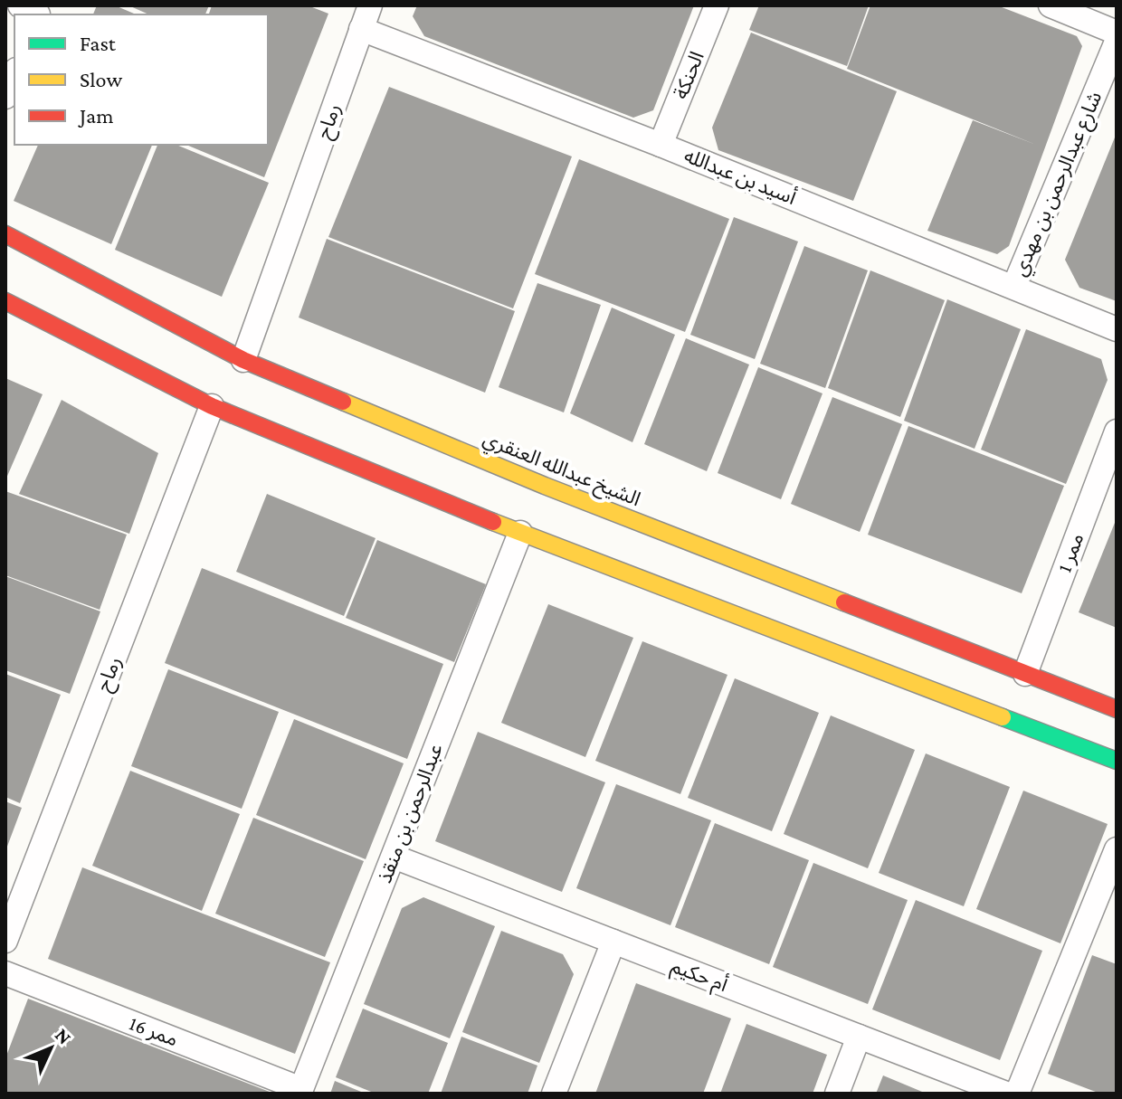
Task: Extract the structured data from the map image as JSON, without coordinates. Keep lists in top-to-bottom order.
{
  "streets": {
    "street": [
      "الحنكة",
      "رماح",
      "أسيد بن عبدالله",
      "شارع عبدالرحمن بن مهدي",
      "الشيخ عبدالله العنقري",
      "ممر 1",
      "عبدالرحمن بن منقذ",
      "أم حكيم",
      "ممر 16"
    ]
  },
  "crossings": [
    ["الحنكة", "أسيد بن عبدالله"],
    ["رماح", "أسيد بن عبدالله"],
    ["رماح", "الشيخ عبدالله العنقري"],
    ["أسيد بن عبدالله", "شارع عبدالرحمن بن مهدي"],
    ["الشيخ عبدالله العنقري", "ممر 1"],
    ["عبدالرحمن بن منقذ", "أم حكيم"],
    ["عبدالرحمن بن منقذ", "ممر 16"]
  ],
  "legend": ["Fast", "Slow", "Jam"],
  "north": "top right"
}
